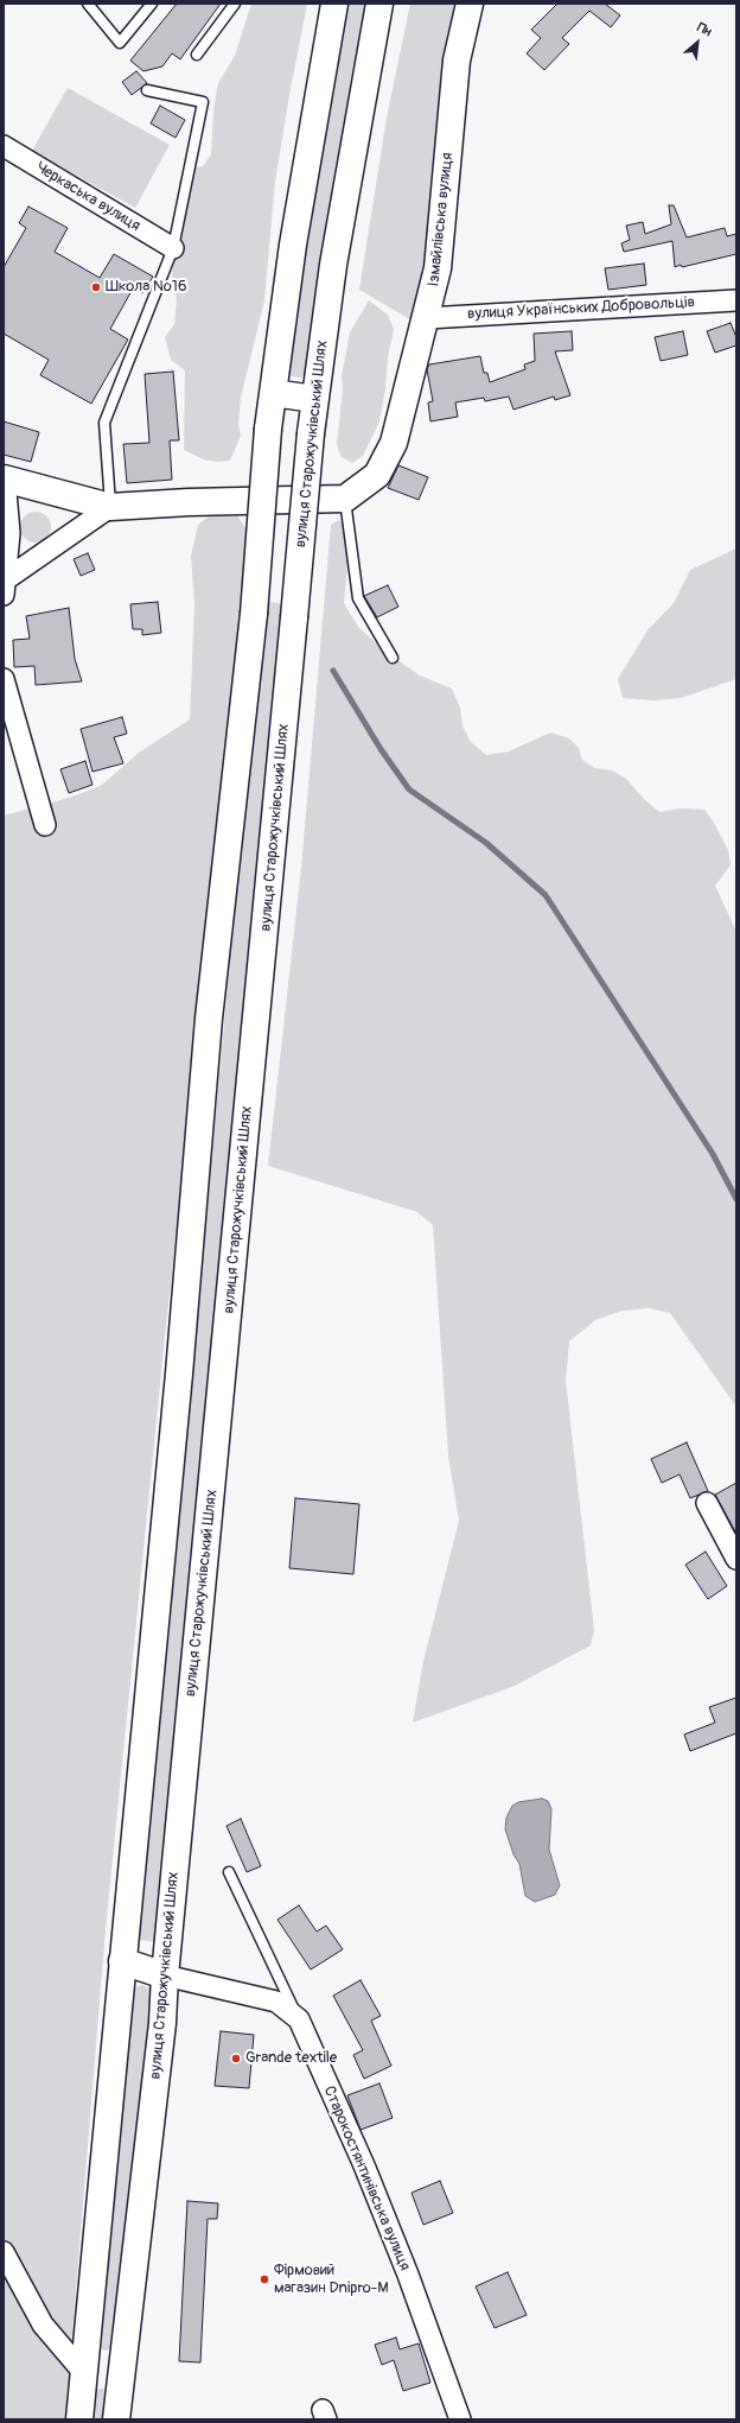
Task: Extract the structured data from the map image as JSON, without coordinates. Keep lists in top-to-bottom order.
{
  "streets": {
    "main road": ["Ізмайлівська вулиця", "вулиця Старожучківський Шлях"],
    "street": ["Черкаська вулиця", "вулиця Українських Добровольців", "Старокостянтинівська вулиця"]
  },
  "crossings": [
    ["Ізмайлівська вулиця", "вулиця Українських Добровольців"],
    ["вулиця Старожучківський Шлях", "Старокостянтинівська вулиця"]
  ],
  "places": ["Школа №16", "Grande textile", "Фірмовий магазин Dnipro-M"],
  "north": "top right"
}
